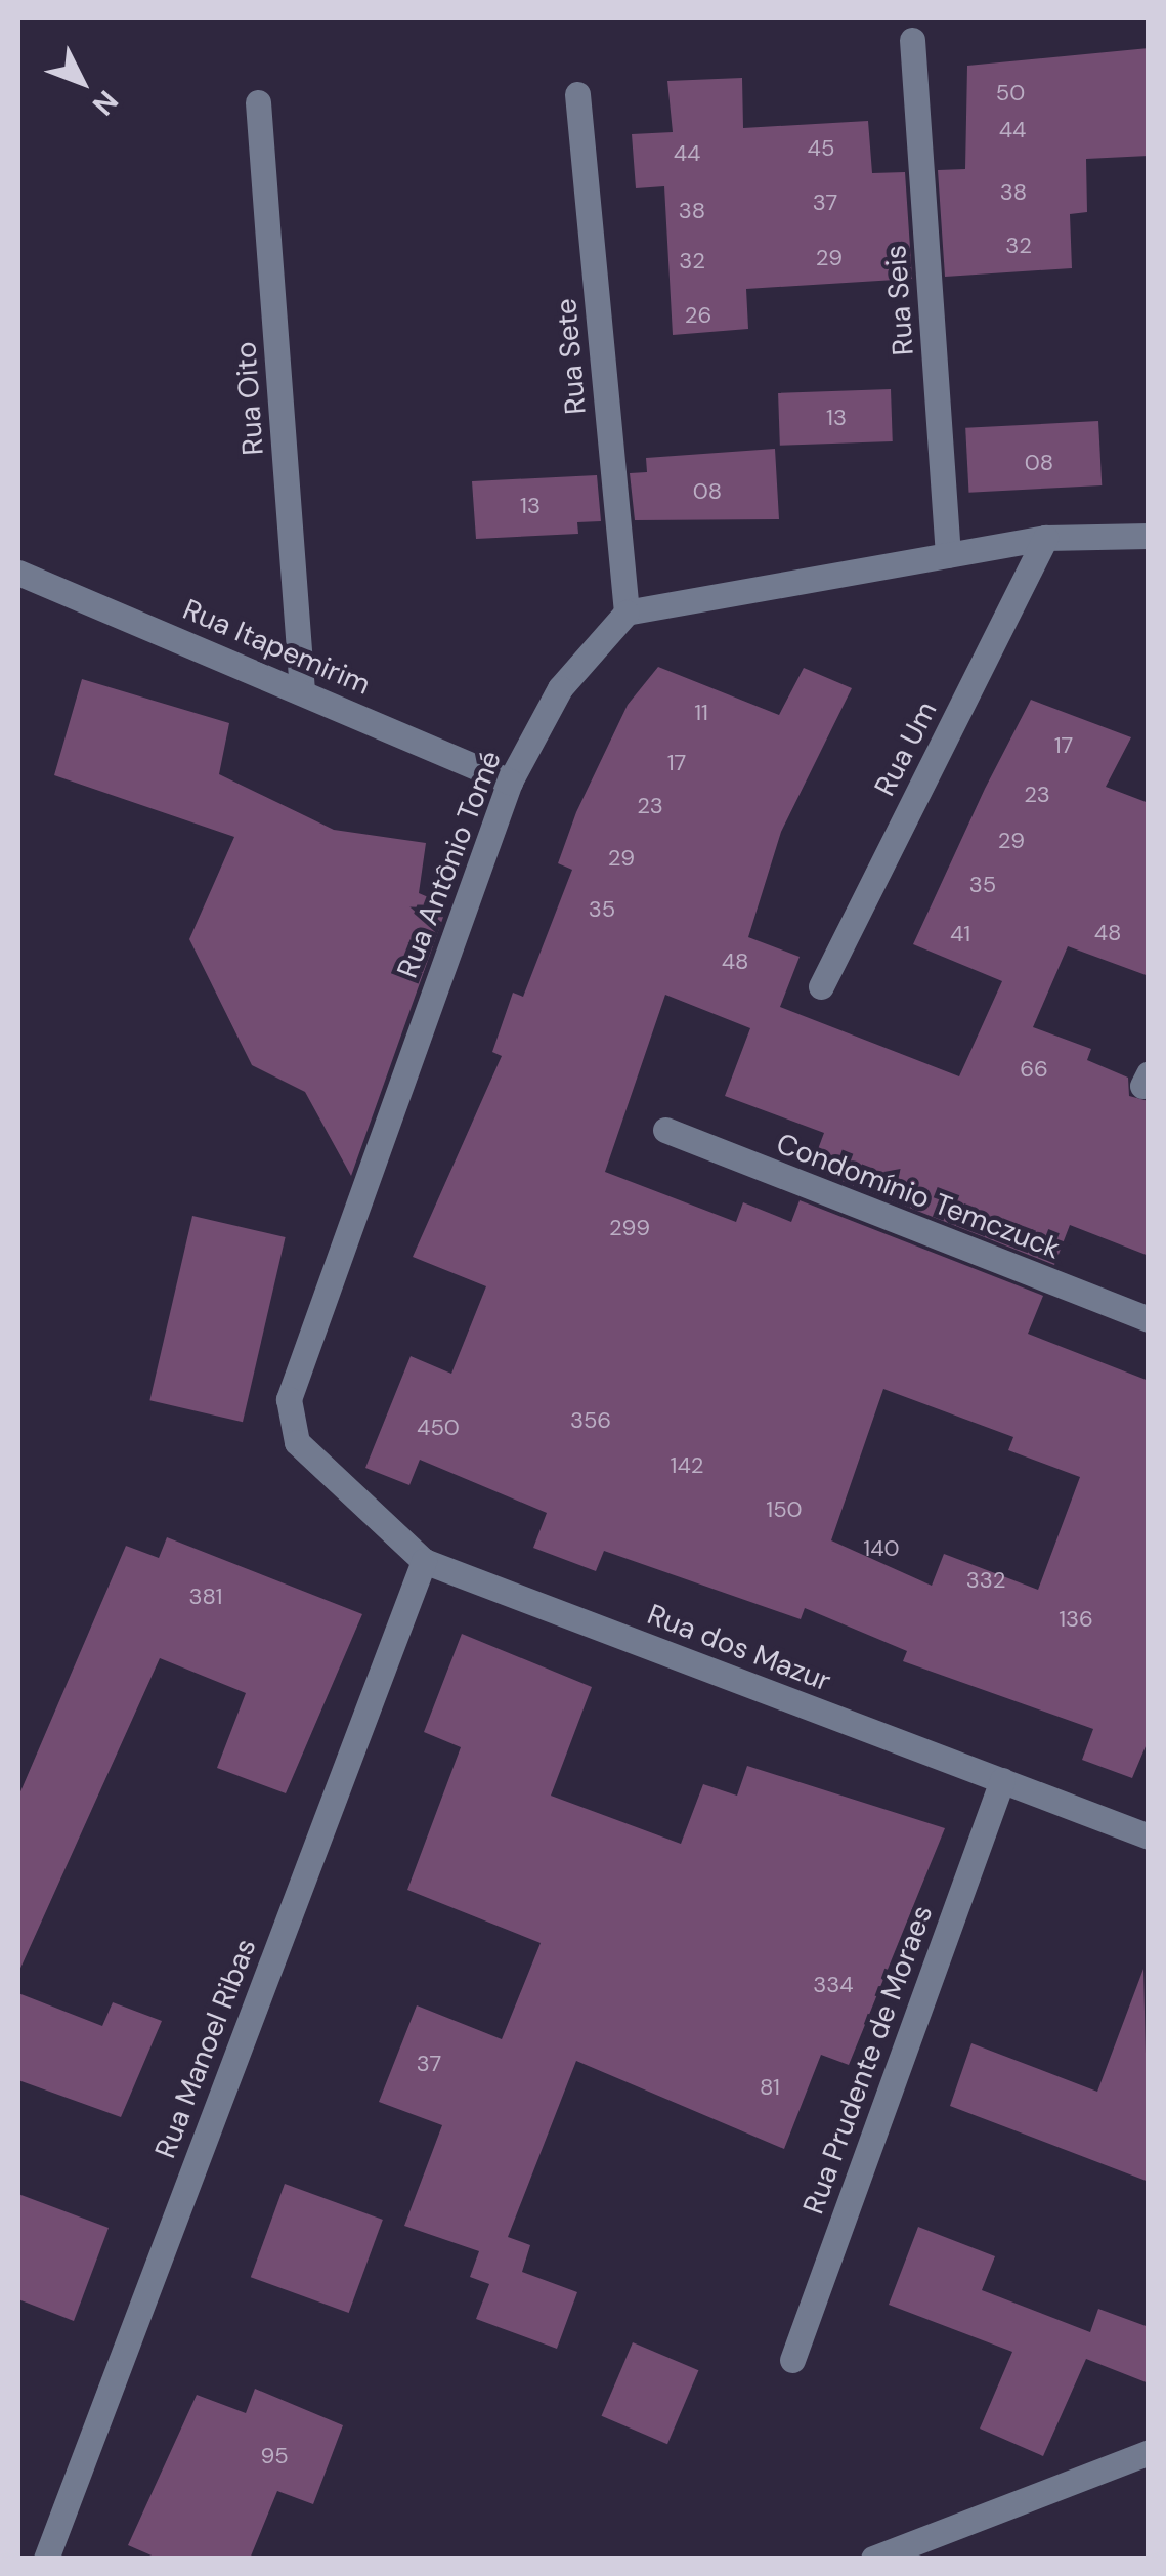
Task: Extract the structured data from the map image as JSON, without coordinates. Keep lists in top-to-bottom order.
{
  "streets": {
    "street": [
      "Rua Seis",
      "Rua Sete",
      "Rua Oito",
      "Rua Itapemirim",
      "Rua Um",
      "Rua Antônio Tomé",
      "Condomínio Temczuck",
      "Rua dos Mazur",
      "Rua Manoel Ribas",
      "Rua Prudente de Moraes"
    ]
  },
  "crossings": [
    ["Rua Sete", "Rua Antônio Tomé"],
    ["Rua Oito", "Rua Itapemirim"],
    ["Rua Itapemirim", "Rua Antônio Tomé"],
    ["Rua Antônio Tomé", "Rua dos Mazur"],
    ["Rua dos Mazur", "Rua Manoel Ribas"],
    ["Rua dos Mazur", "Rua Prudente de Moraes"]
  ],
  "house_numbers": [
    "50",
    "44",
    "45",
    "44",
    "38",
    "37",
    "38",
    "32",
    "29",
    "32",
    "26",
    "13",
    "08",
    "08",
    "13",
    "11",
    "17",
    "17",
    "23",
    "23",
    "29",
    "29",
    "35",
    "35",
    "48",
    "41",
    "48",
    "66",
    "299",
    "356",
    "450",
    "142",
    "150",
    "140",
    "332",
    "381",
    "136",
    "334",
    "37",
    "81",
    "95"
  ],
  "north": "bottom right"
}
